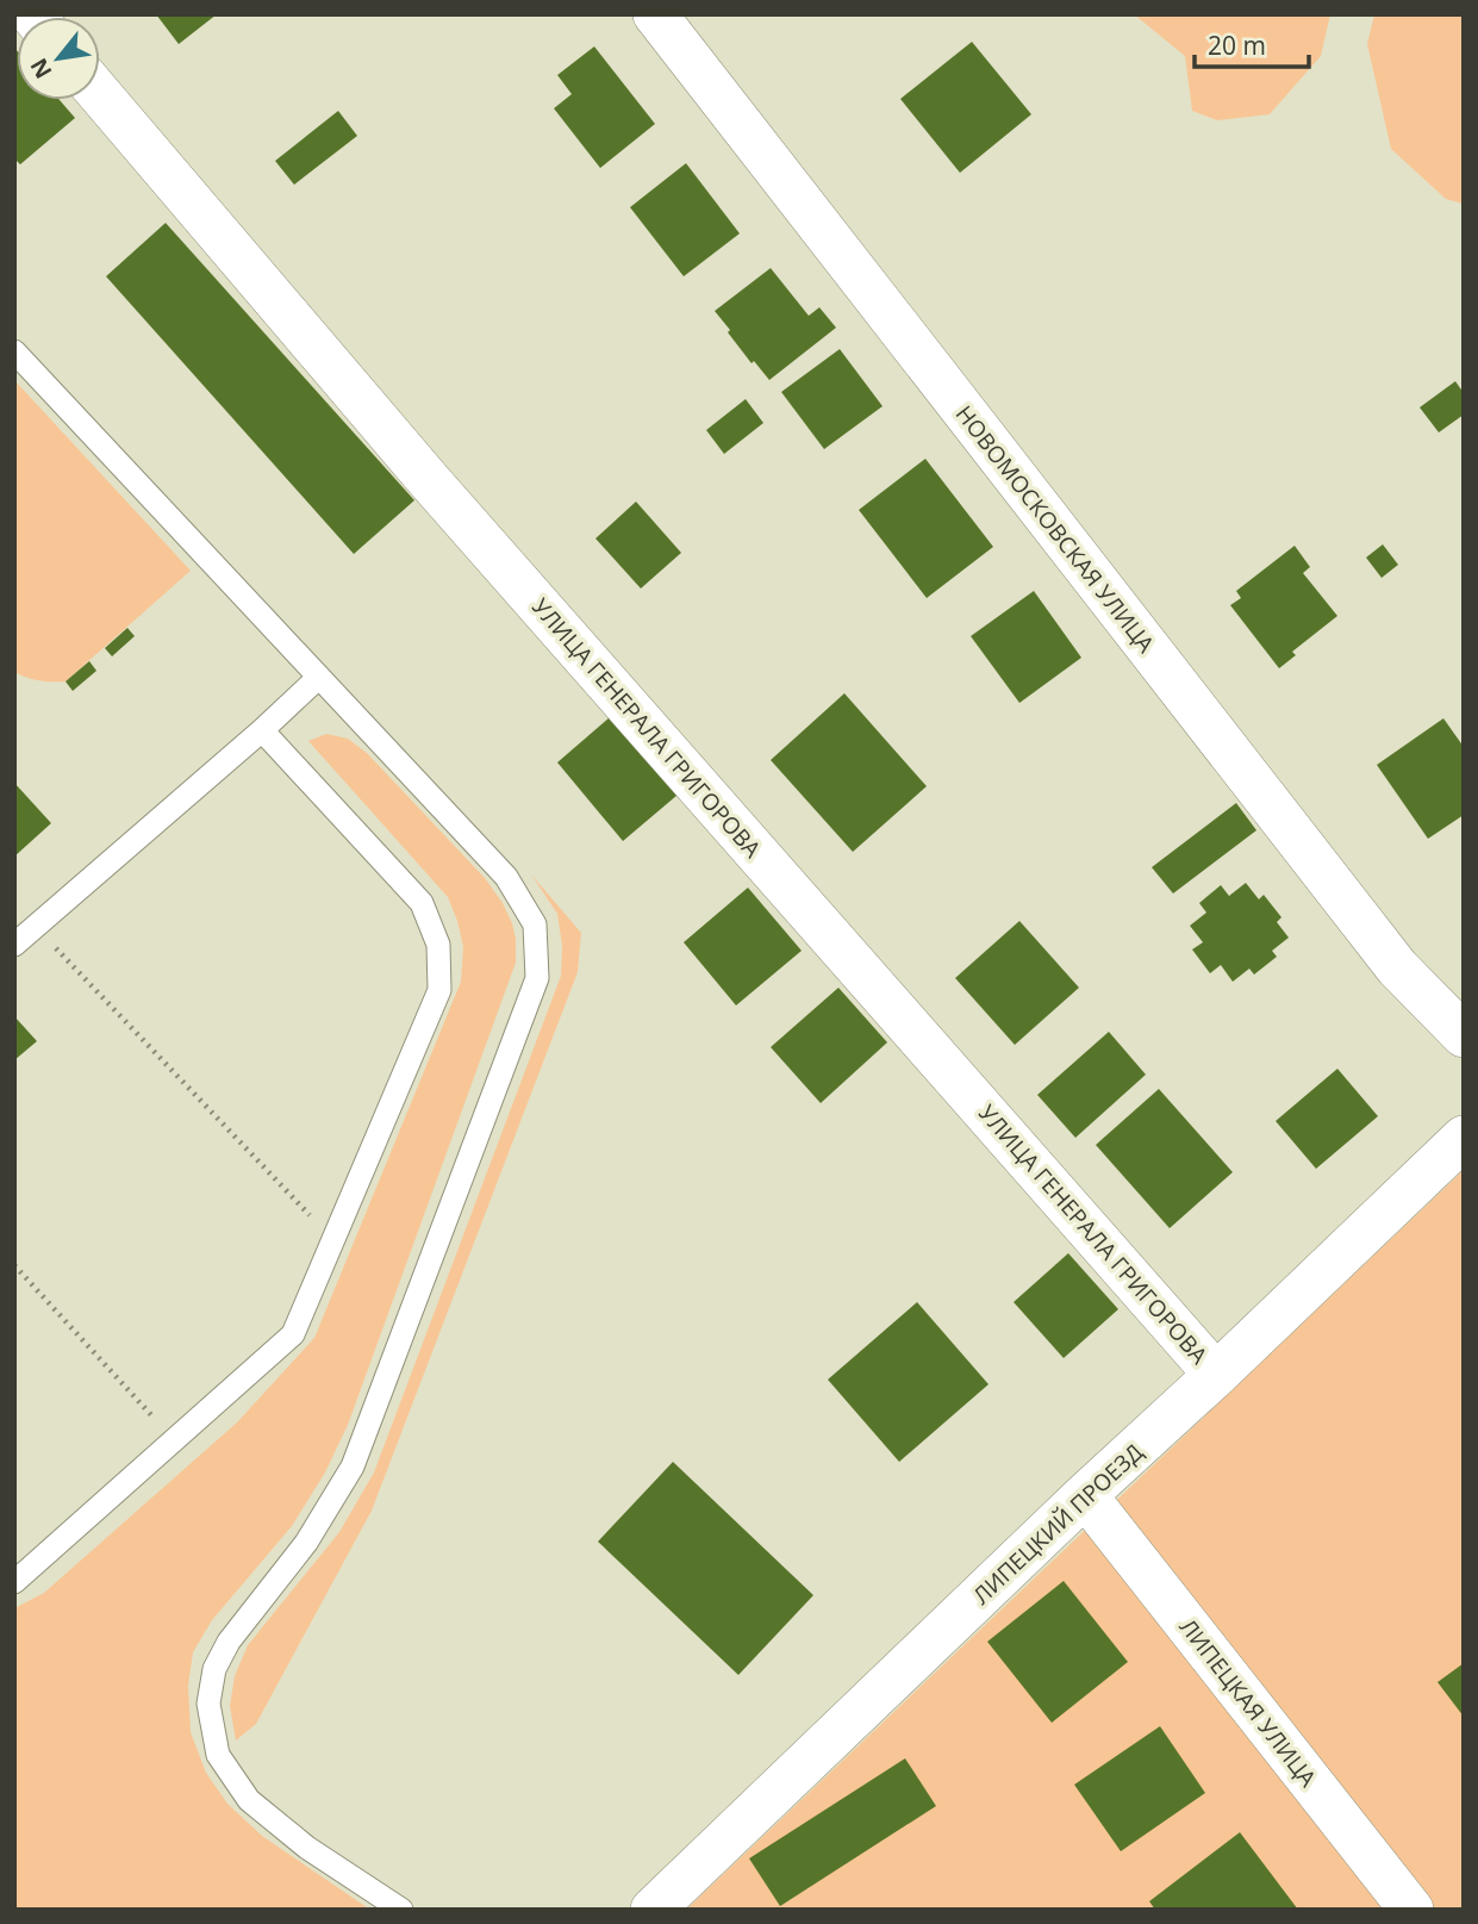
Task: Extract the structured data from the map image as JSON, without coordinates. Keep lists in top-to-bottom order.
{
  "streets": {
    "street": [
      "НОВОМОСКОВСКАЯ УЛИЦА",
      "УЛИЦА ГЕНЕРАЛА ГРИГОРОВА",
      "ЛИПЕЦКИЙ ПРОЕЗД",
      "ЛИПЕЦКАЯ УЛИЦА"
    ]
  },
  "crossings": [
    ["УЛИЦА ГЕНЕРАЛА ГРИГОРОВА", "ЛИПЕЦКИЙ ПРОЕЗД"],
    ["ЛИПЕЦКИЙ ПРОЕЗД", "ЛИПЕЦКАЯ УЛИЦА"]
  ],
  "scale_bar": "20 m",
  "north": "bottom left"
}
